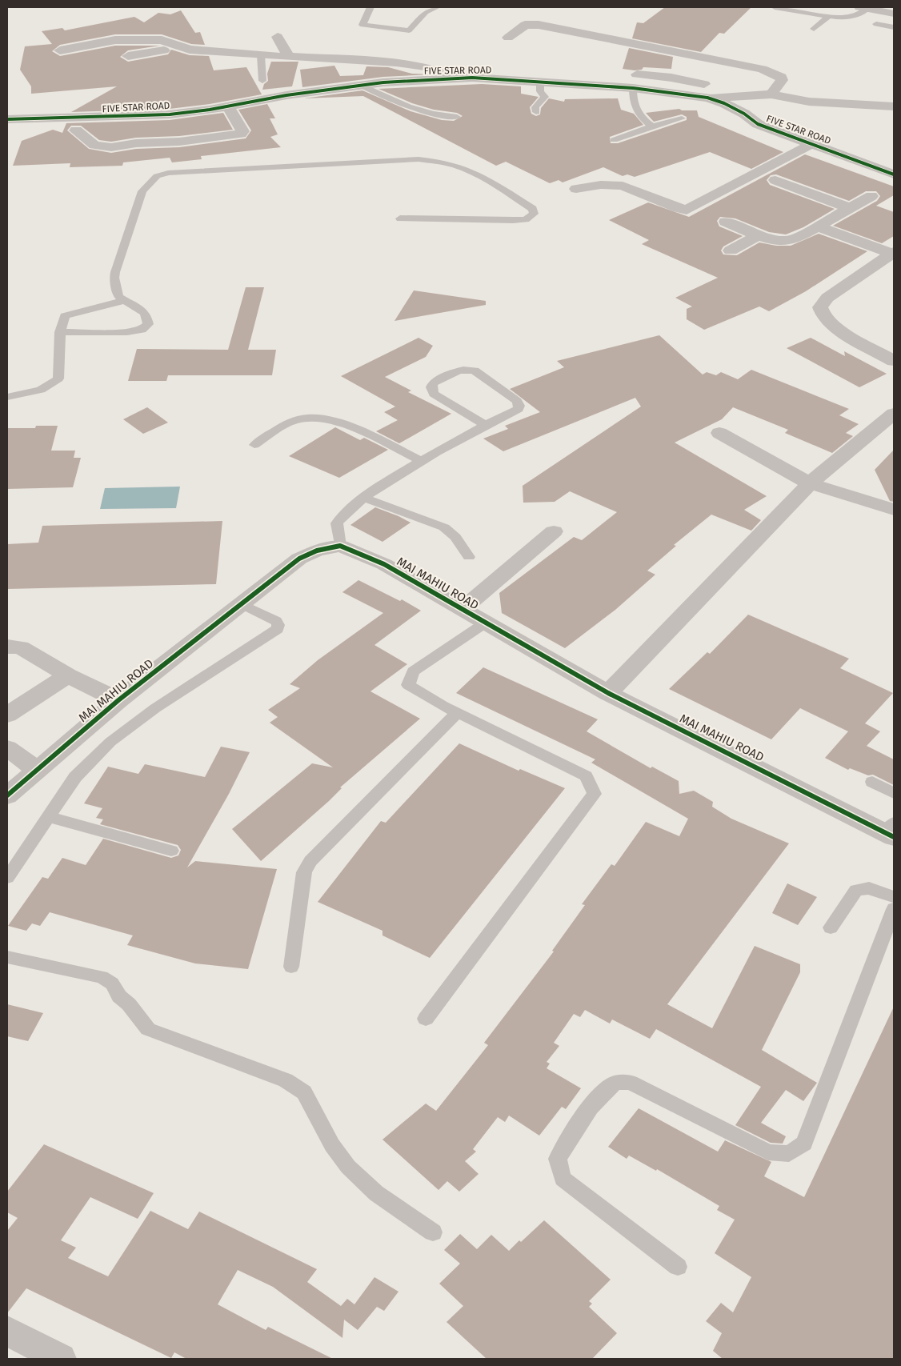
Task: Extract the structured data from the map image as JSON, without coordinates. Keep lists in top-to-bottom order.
{
  "streets": {
    "street": ["FIVE STAR ROAD", "MAI MAHIU ROAD"]
  }
}
